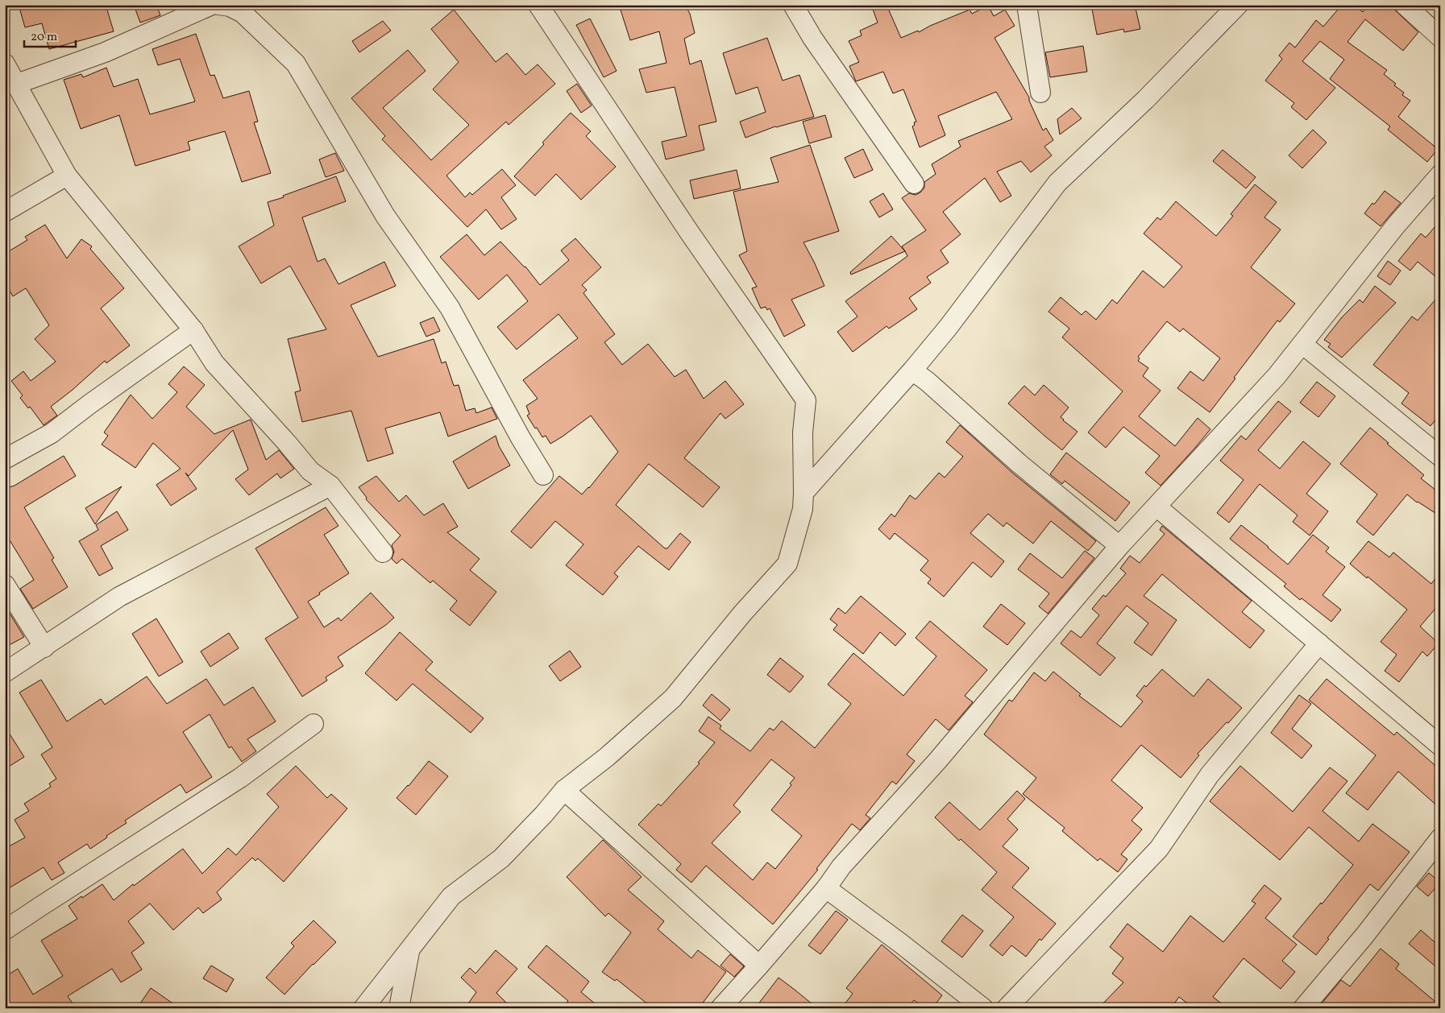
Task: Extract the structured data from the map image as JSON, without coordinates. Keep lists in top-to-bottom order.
{
  "scale_bar": "20 m"
}
